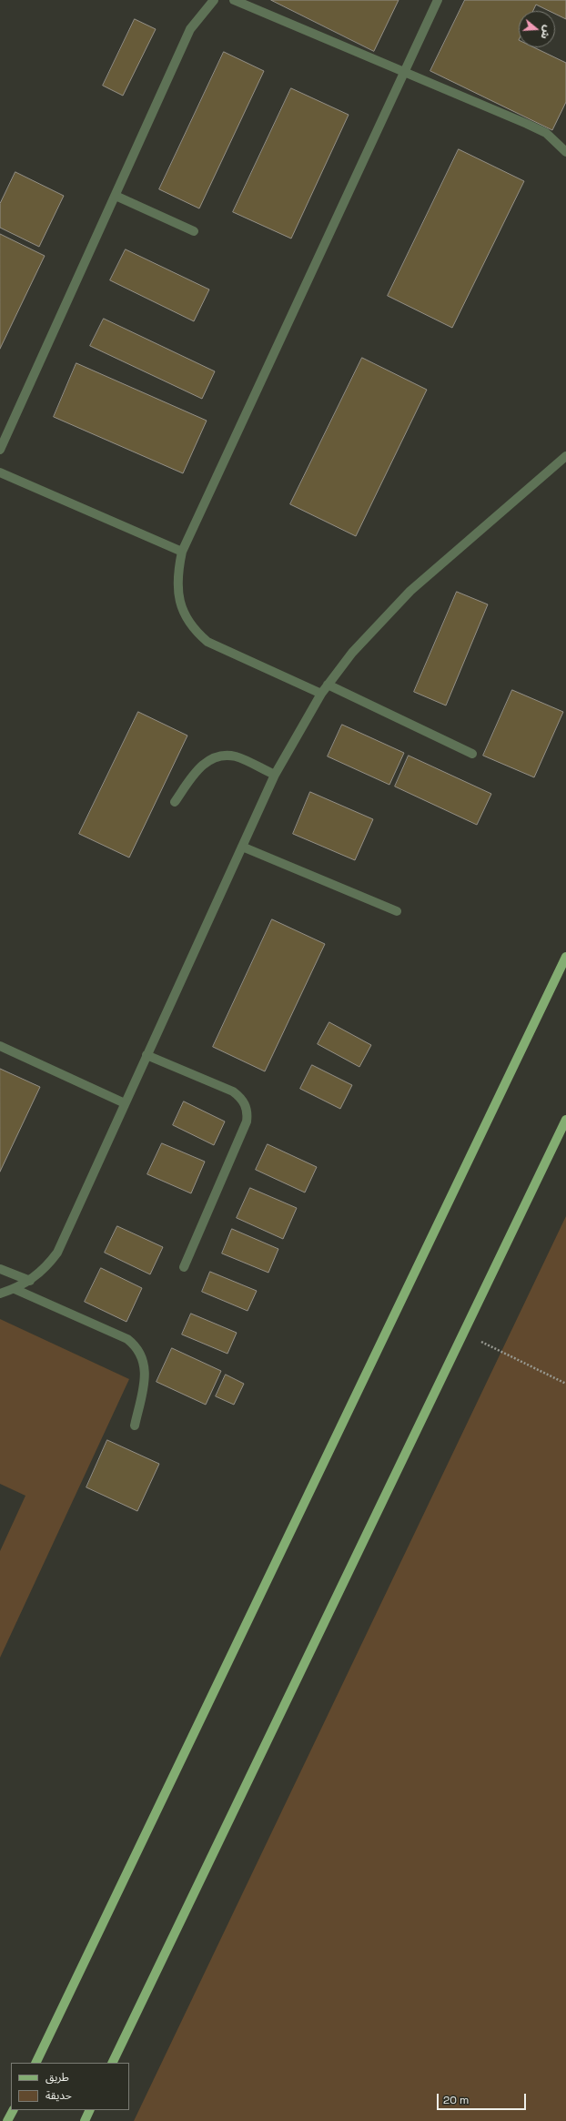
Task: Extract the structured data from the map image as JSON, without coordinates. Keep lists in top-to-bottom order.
{
  "legend": ["طريق", "حديقة"],
  "scale_bar": "20 m",
  "north": "right"
}
